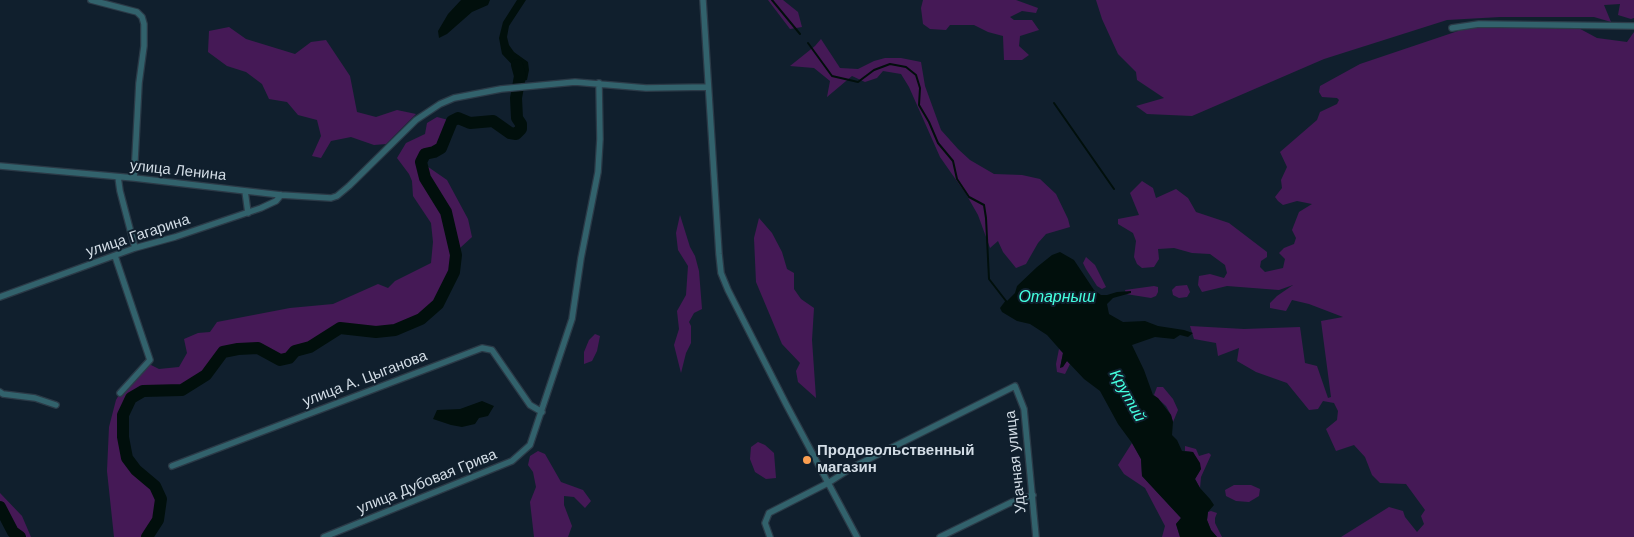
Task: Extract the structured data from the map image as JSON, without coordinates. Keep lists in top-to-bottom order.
{
  "streets": {
    "street": [
      "улица Ленина",
      "улица Гагарина",
      "улица А. Цыганова",
      "Удачная улица",
      "улица Дубовая Грива"
    ]
  },
  "crossings": [
    ["улица Ленина", "улица Гагарина"],
    ["улица Ленина", "улица Дубовая Грива"],
    ["улица А. Цыганова", "улица Дубовая Грива"]
  ],
  "water": ["Отарныш", "Крутий"],
  "places": ["Продовольственный магазин"]
}
